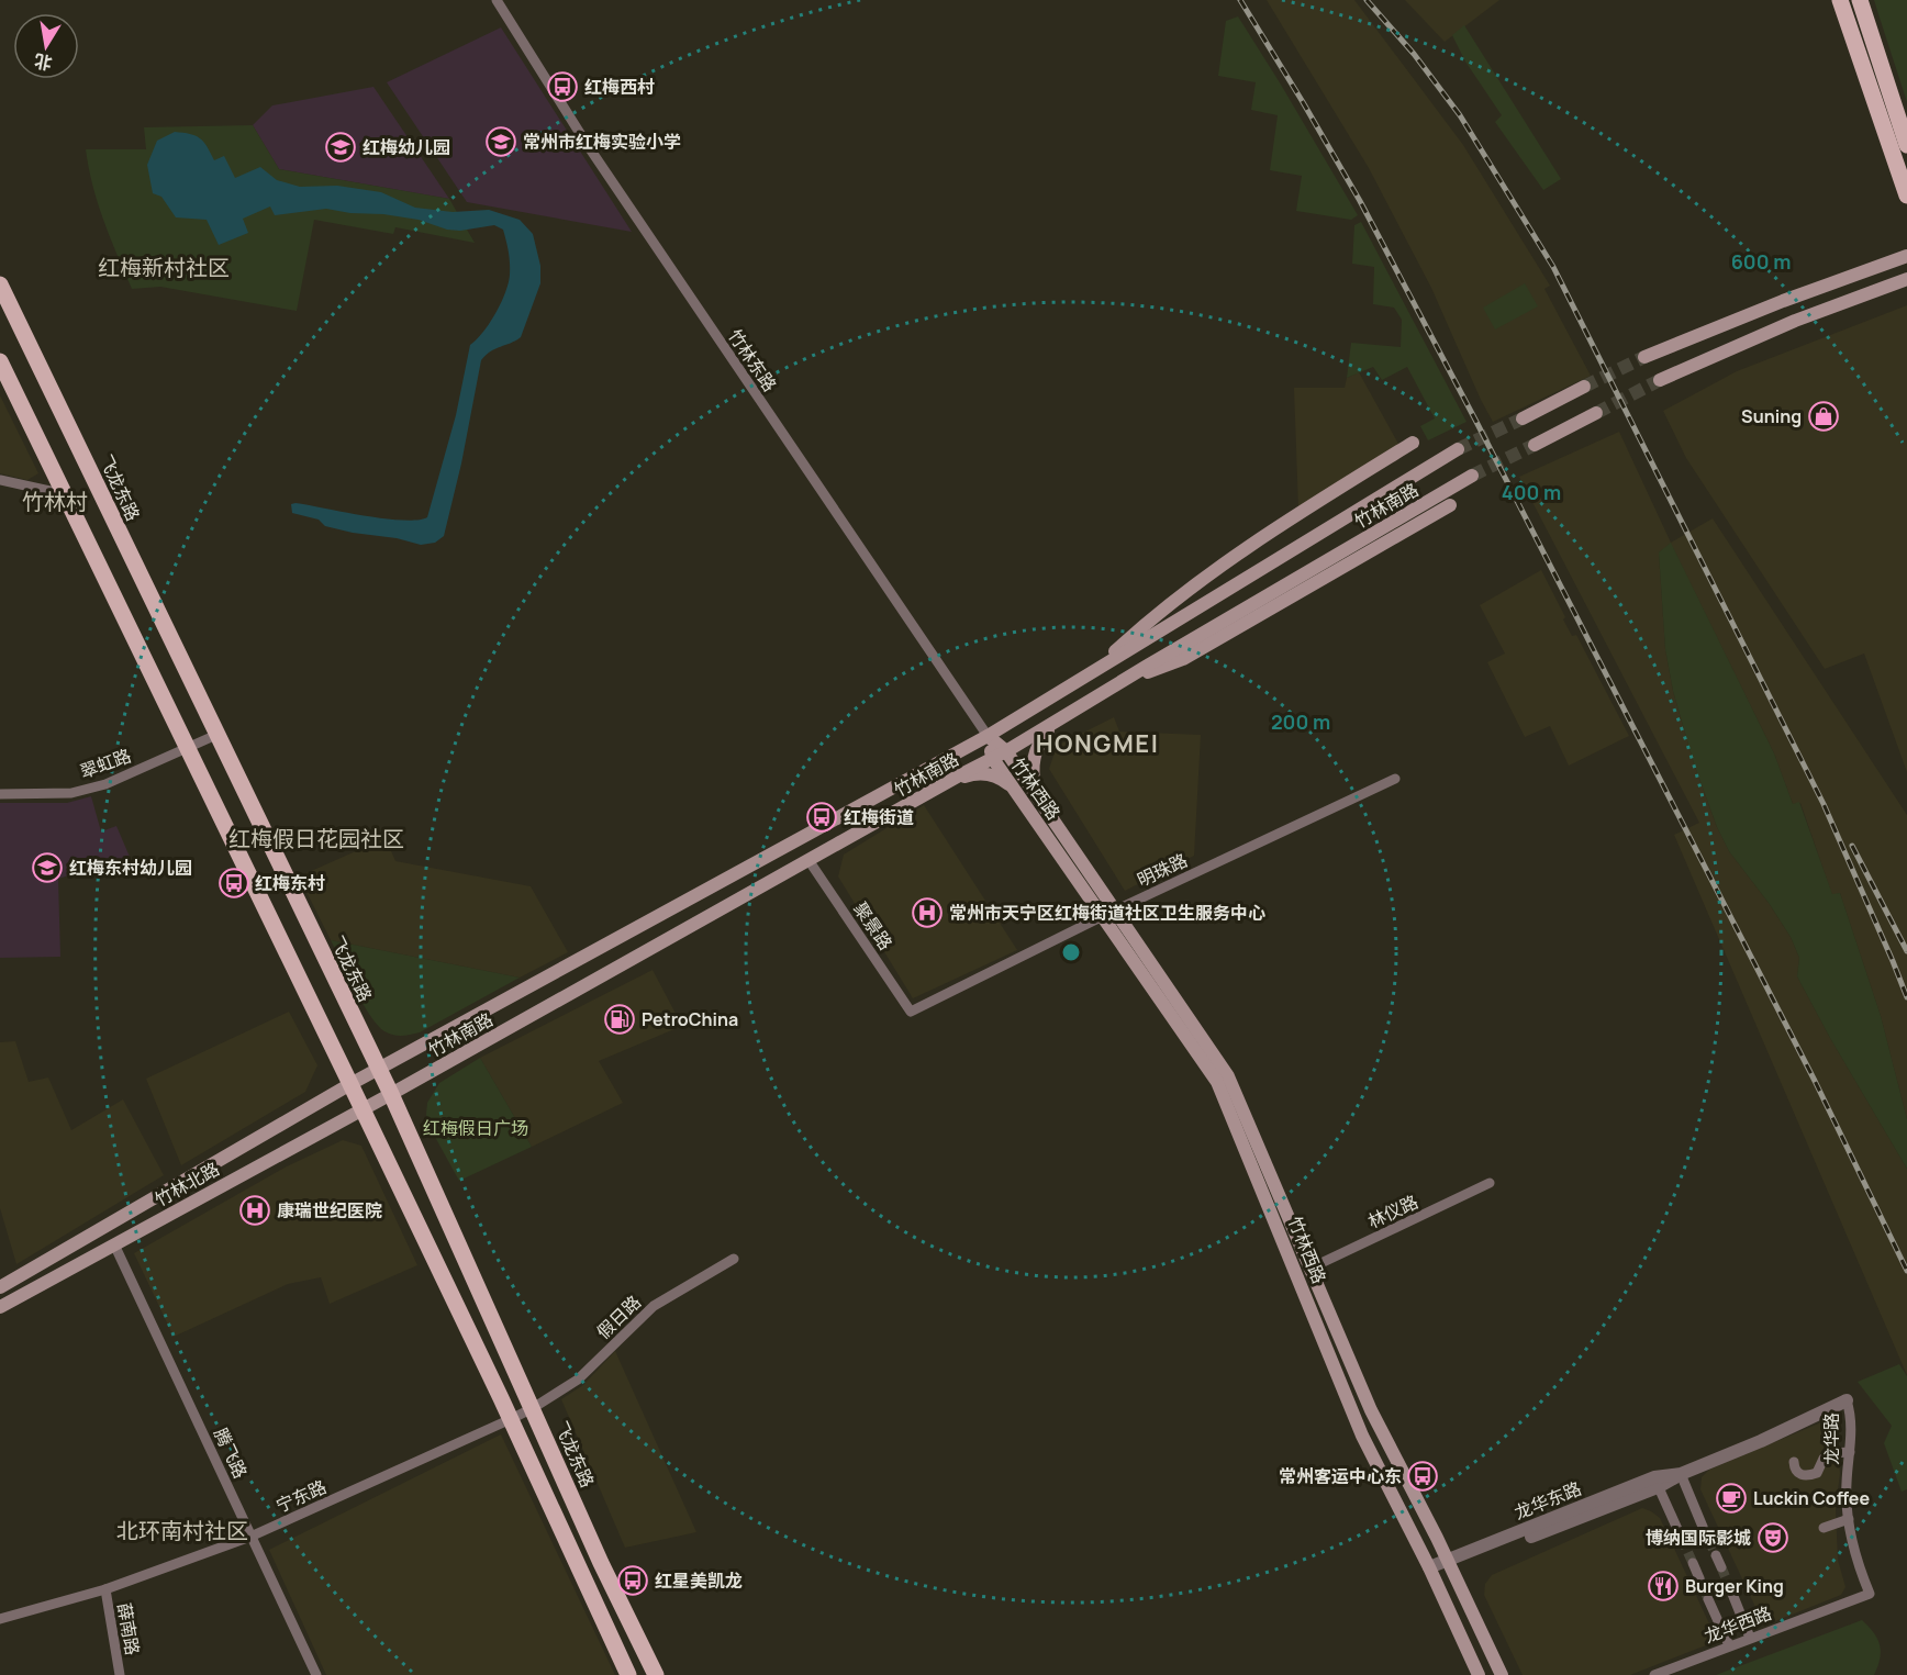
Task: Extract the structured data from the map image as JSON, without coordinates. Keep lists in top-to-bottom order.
{
  "streets": {
    "main road": [
      "飞龙东路",
      "竹林南路",
      "竹林西路",
      "竹林北路"
    ],
    "street": [
      "竹林东路",
      "翠虹路",
      "明珠路",
      "聚景路",
      "林仪路",
      "假日路",
      "龙华路",
      "腾飞路",
      "宁东路",
      "龙华东路",
      "龙华西路",
      "薛南路"
    ]
  },
  "crossings": [
    ["竹林东路", "竹林南路"],
    ["竹林东路", "竹林西路"],
    ["飞龙东路", "竹林南路"],
    ["飞龙东路", "翠虹路"],
    ["飞龙东路", "竹林北路"],
    ["飞龙东路", "假日路"],
    ["飞龙东路", "宁东路"],
    ["竹林南路", "竹林西路"],
    ["竹林南路", "聚景路"],
    ["竹林南路", "竹林北路"],
    ["竹林西路", "明珠路"],
    ["竹林西路", "林仪路"],
    ["竹林西路", "龙华东路"],
    ["明珠路", "聚景路"],
    ["竹林北路", "腾飞路"],
    ["假日路", "宁东路"],
    ["龙华路", "龙华东路"],
    ["龙华路", "龙华西路"],
    ["腾飞路", "宁东路"],
    ["宁东路", "薛南路"]
  ],
  "districts": [
    "红梅新村社区",
    "竹林村",
    "HONGMEI",
    "红梅假日花园社区",
    "北环南村社区"
  ],
  "parks": ["红梅假日广场"],
  "places": {
    "bus stop": [
      "红梅西村",
      "红梅街道",
      "红梅东村",
      "常州客运中心东",
      "红星美凯龙"
    ],
    "school or university": ["常州市红梅实验小学", "红梅幼儿园", "红梅东村幼儿园"],
    "shop": ["Suning"],
    "hospital": ["常州市天宁区红梅街道社区卫生服务中心", "康瑞世纪医院"],
    "fuel station": ["PetroChina"],
    "cafe": ["Luckin Coffee"],
    "theatre": ["博纳国际影城"],
    "restaurant": ["Burger King"]
  },
  "north": "bottom",
  "rings": ["600 m", "400 m", "200 m"]
}
